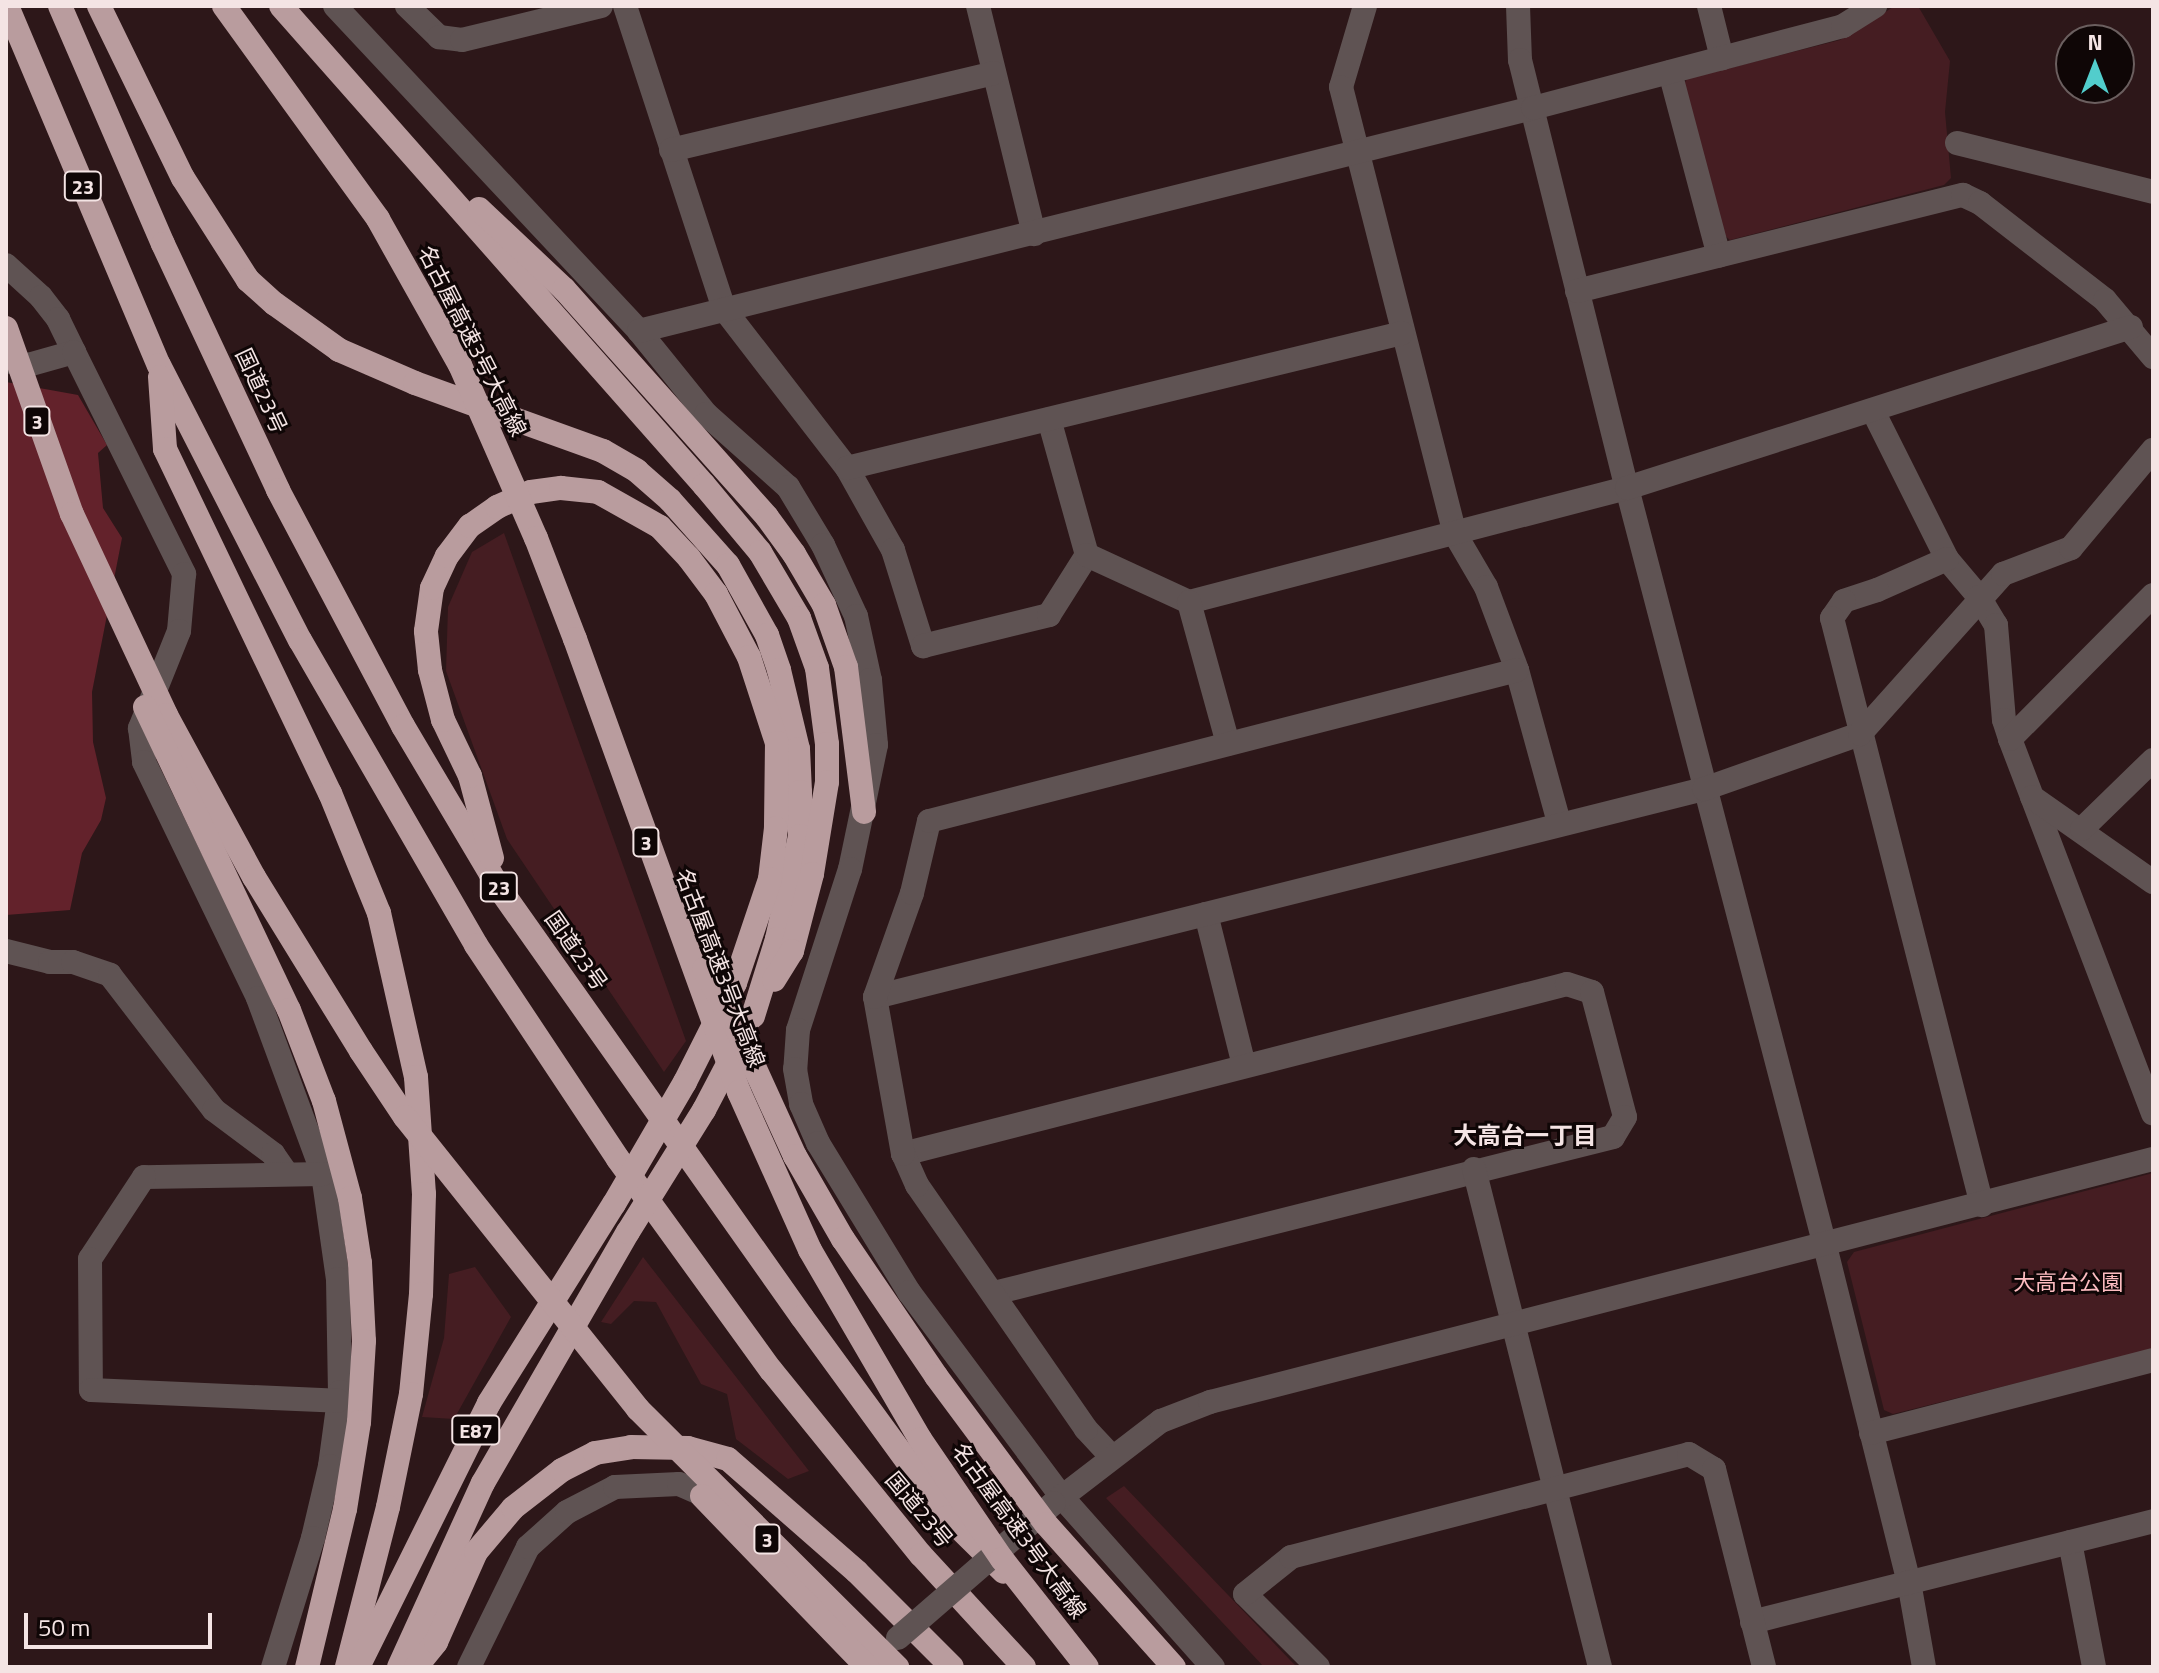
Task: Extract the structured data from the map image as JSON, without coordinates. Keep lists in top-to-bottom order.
{
  "streets": {
    "highway": [
      "23",
      "名古屋高速3号大高線",
      "国道23号",
      "3",
      "E87"
    ]
  },
  "crossings": [
    ["国道23号", "E87"]
  ],
  "districts": ["大高台一丁目"],
  "parks": ["大高台公園"],
  "scale_bar": "50 m",
  "north": "top"
}
